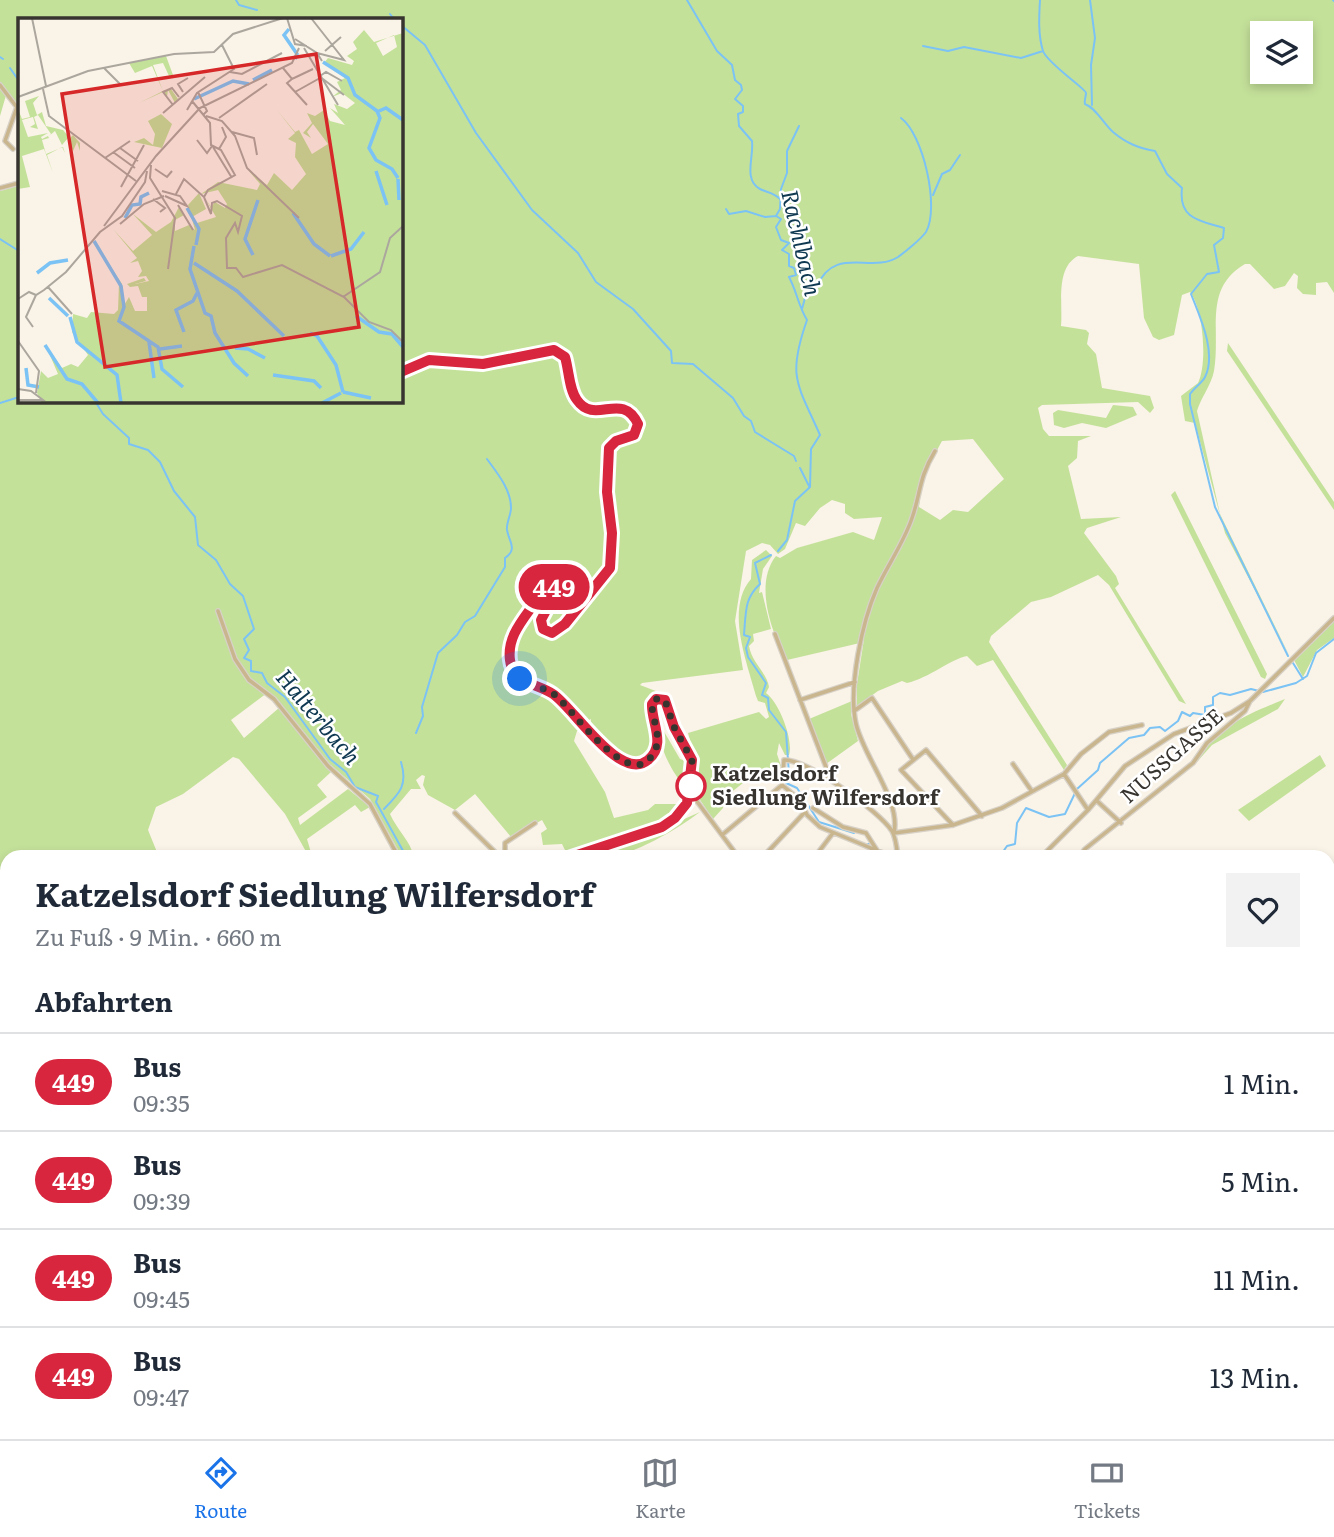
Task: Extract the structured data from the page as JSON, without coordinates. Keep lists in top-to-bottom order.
{
  "streets": {
    "street": ["NUSSGASSE"]
  },
  "water": ["Rachlbach", "Halterbach"],
  "places": ["Katzelsdorf Siedlung Wilfersdorf"],
  "lines": ["bus line 449"],
  "page": {
    "on_map": "449",
    "heading": [
      ["Katzelsdorf Siedlung Wilfersdorf", "Zu Fuß · 9 Min. · 660 m"],
      "Abfahrten"
    ],
    "list": [
      {
        "mark": "449",
        "name": "Bus",
        "note": "09:35",
        "value": "1 Min."
      },
      {
        "mark": "449",
        "name": "Bus",
        "note": "09:39",
        "value": "5 Min."
      },
      {
        "mark": "449",
        "name": "Bus",
        "note": "09:45",
        "value": "11 Min."
      },
      {
        "mark": "449",
        "name": "Bus",
        "note": "09:47",
        "value": "13 Min."
      }
    ],
    "tabs": ["Route", "Karte", "Tickets"]
  }
}
